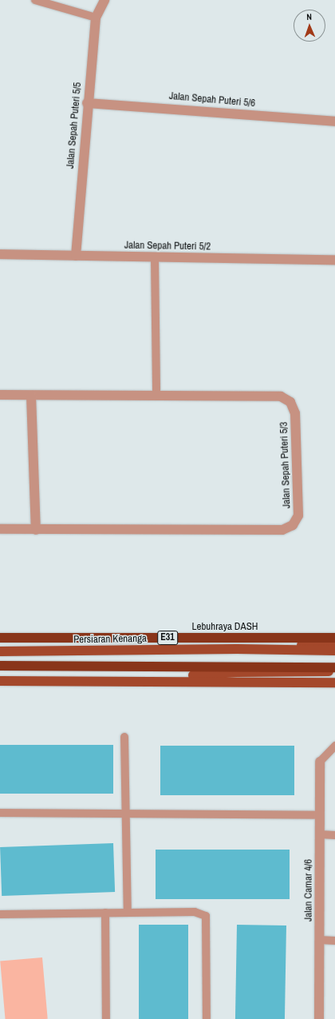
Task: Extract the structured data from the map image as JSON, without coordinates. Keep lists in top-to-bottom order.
{
  "streets": {
    "highway": ["Lebuhraya DASH", "E31"],
    "main road": ["Persiaran Kenanga"],
    "street": [
      "Jalan Sepah Puteri 5/6",
      "Jalan Sepah Puteri 5/5",
      "Jalan Sepah Puteri 5/2",
      "Jalan Sepah Puteri 5/3",
      "Jalan Camar 4/6"
    ]
  },
  "crossings": [
    ["Jalan Sepah Puteri 5/6", "Jalan Sepah Puteri 5/5"],
    ["Jalan Sepah Puteri 5/5", "Jalan Sepah Puteri 5/2"]
  ],
  "north": "top"
}
